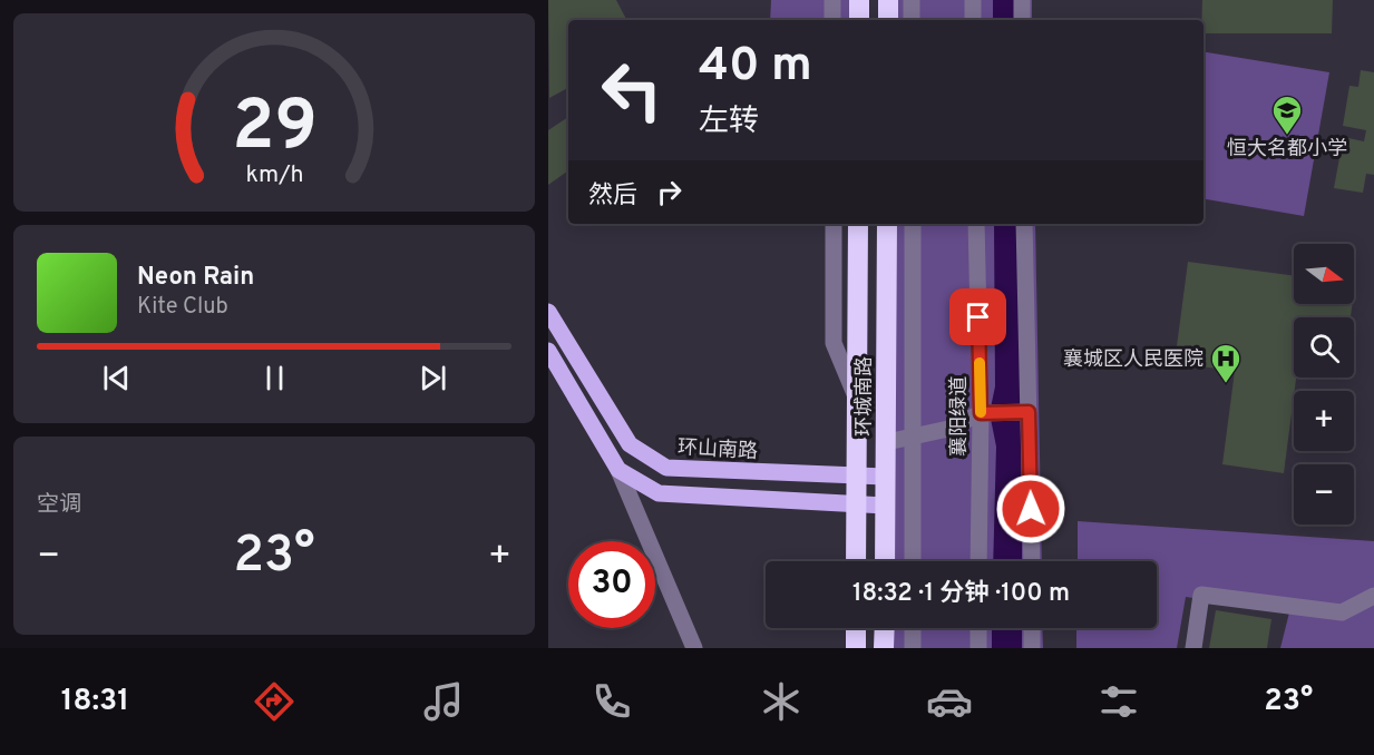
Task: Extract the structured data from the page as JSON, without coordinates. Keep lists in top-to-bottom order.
{
  "streets": {
    "highway": ["环城南路"],
    "main road": ["环山南路"],
    "street": ["襄阳绿道"]
  },
  "crossings": [
    ["环城南路", "环山南路"]
  ],
  "places": {
    "school or university": ["恒大名都小学"],
    "hospital": ["襄城区人民医院"]
  },
  "north": "right",
  "page": {
    "turn": ["40 m", "左转"],
    "then": "然后",
    "map_buttons": ["+", "−"],
    "song": ["Neon Rain", "Kite Club"],
    "tile": "空调",
    "heat": ["−", "23°", "+"],
    "limit": "30",
    "trip": "18:32 · 1 分钟 · 100 m",
    "tabs": ["18:31", "23°"],
    "gauge": ["29", "km/h"]
  }
}
